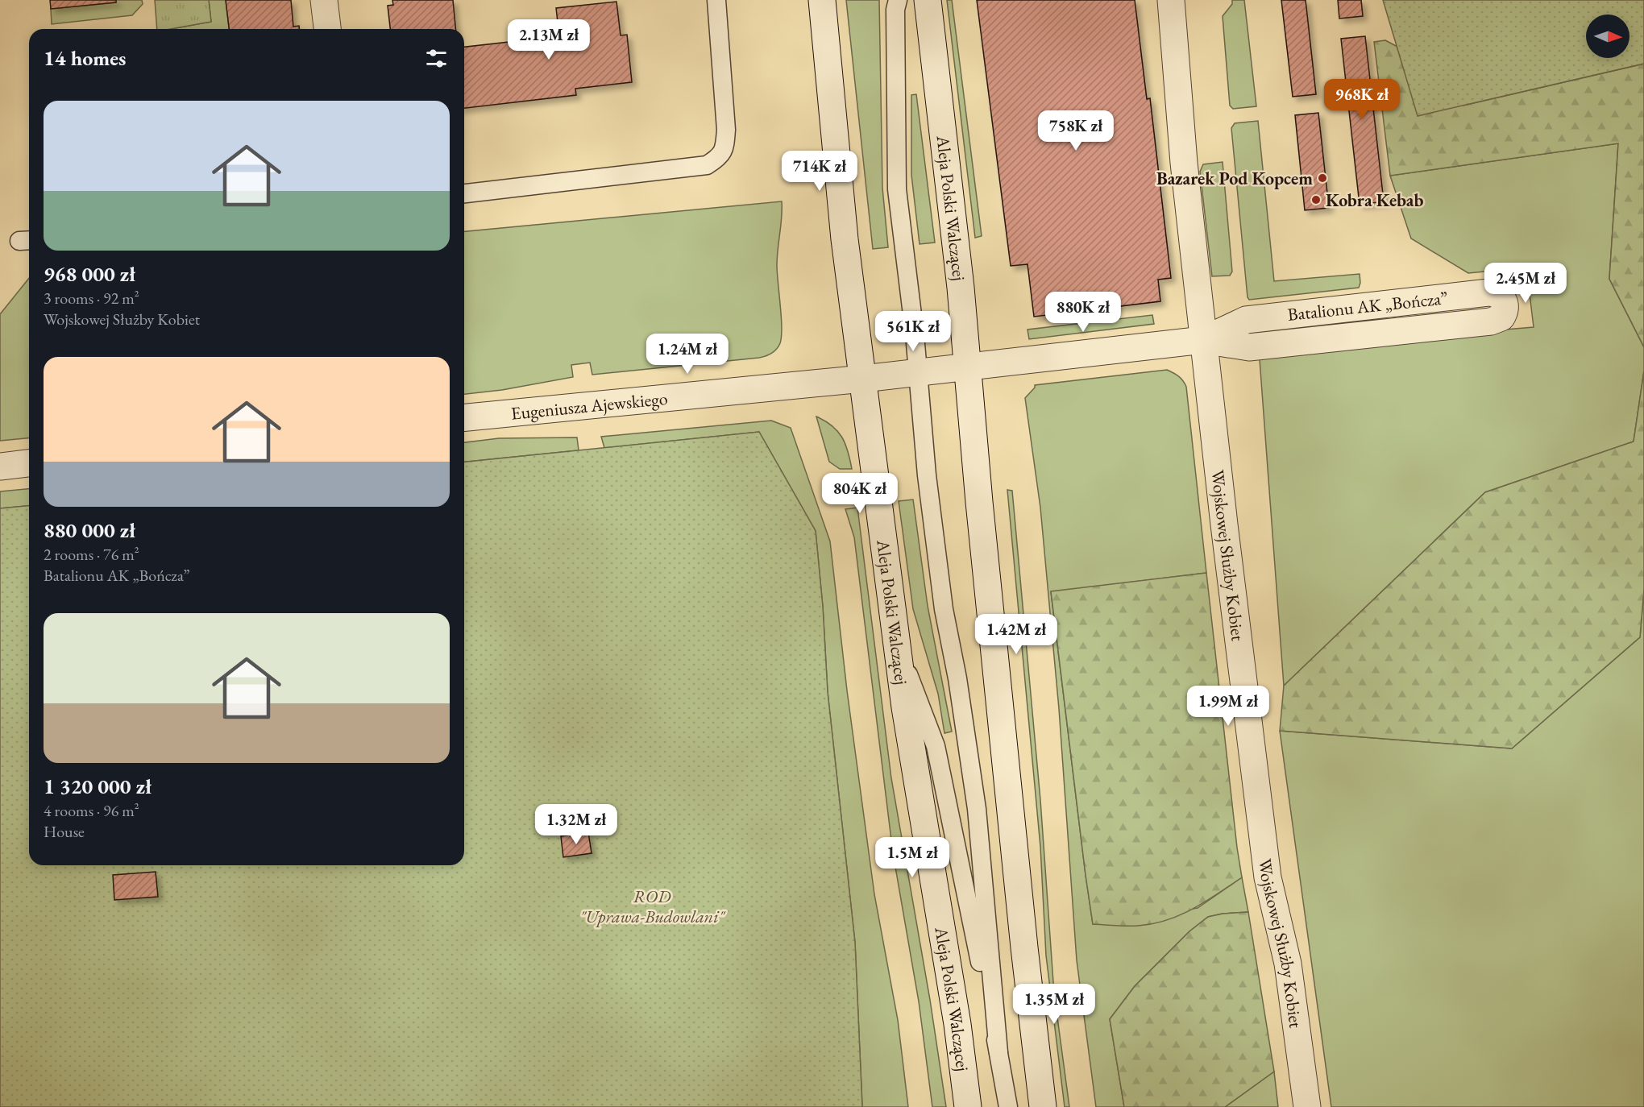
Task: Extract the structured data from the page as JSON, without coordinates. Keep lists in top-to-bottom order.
{
  "streets": {
    "street": [
      "Aleja Polski Walczącej",
      "Batalionu AK „Bończa”",
      "Eugeniusza Ajewskiego",
      "Wojskowej Służby Kobiet"
    ]
  },
  "crossings": [
    ["Aleja Polski Walczącej", "Batalionu AK „Bończa”"],
    ["Aleja Polski Walczącej", "Eugeniusza Ajewskiego"],
    ["Batalionu AK „Bończa”", "Eugeniusza Ajewskiego"],
    ["Batalionu AK „Bończa”", "Wojskowej Służby Kobiet"]
  ],
  "parks": ["ROD \"Uprawa-Budowlani\""],
  "places": ["Bazarek Pod Kopcem", "Kobra Kebab"],
  "north": "right",
  "page": {
    "price": [
      "2.13M zł",
      "968K zł",
      "758K zł",
      "714K zł",
      "2.45M zł",
      "880K zł",
      "561K zł",
      "1.24M zł",
      "804K zł",
      "1.42M zł",
      "1.99M zł",
      "1.32M zł",
      "1.5M zł",
      "1.35M zł"
    ],
    "heading": "14 homes",
    "list": [
      {
        "name": "968 000 zł",
        "note": "3 rooms · 92 m² · Wojskowej Służby Kobiet"
      },
      {
        "name": "880 000 zł",
        "note": "2 rooms · 76 m² · Batalionu AK „Bończa”"
      },
      {
        "name": "1 320 000 zł",
        "note": "4 rooms · 96 m² · House"
      }
    ]
  }
}
